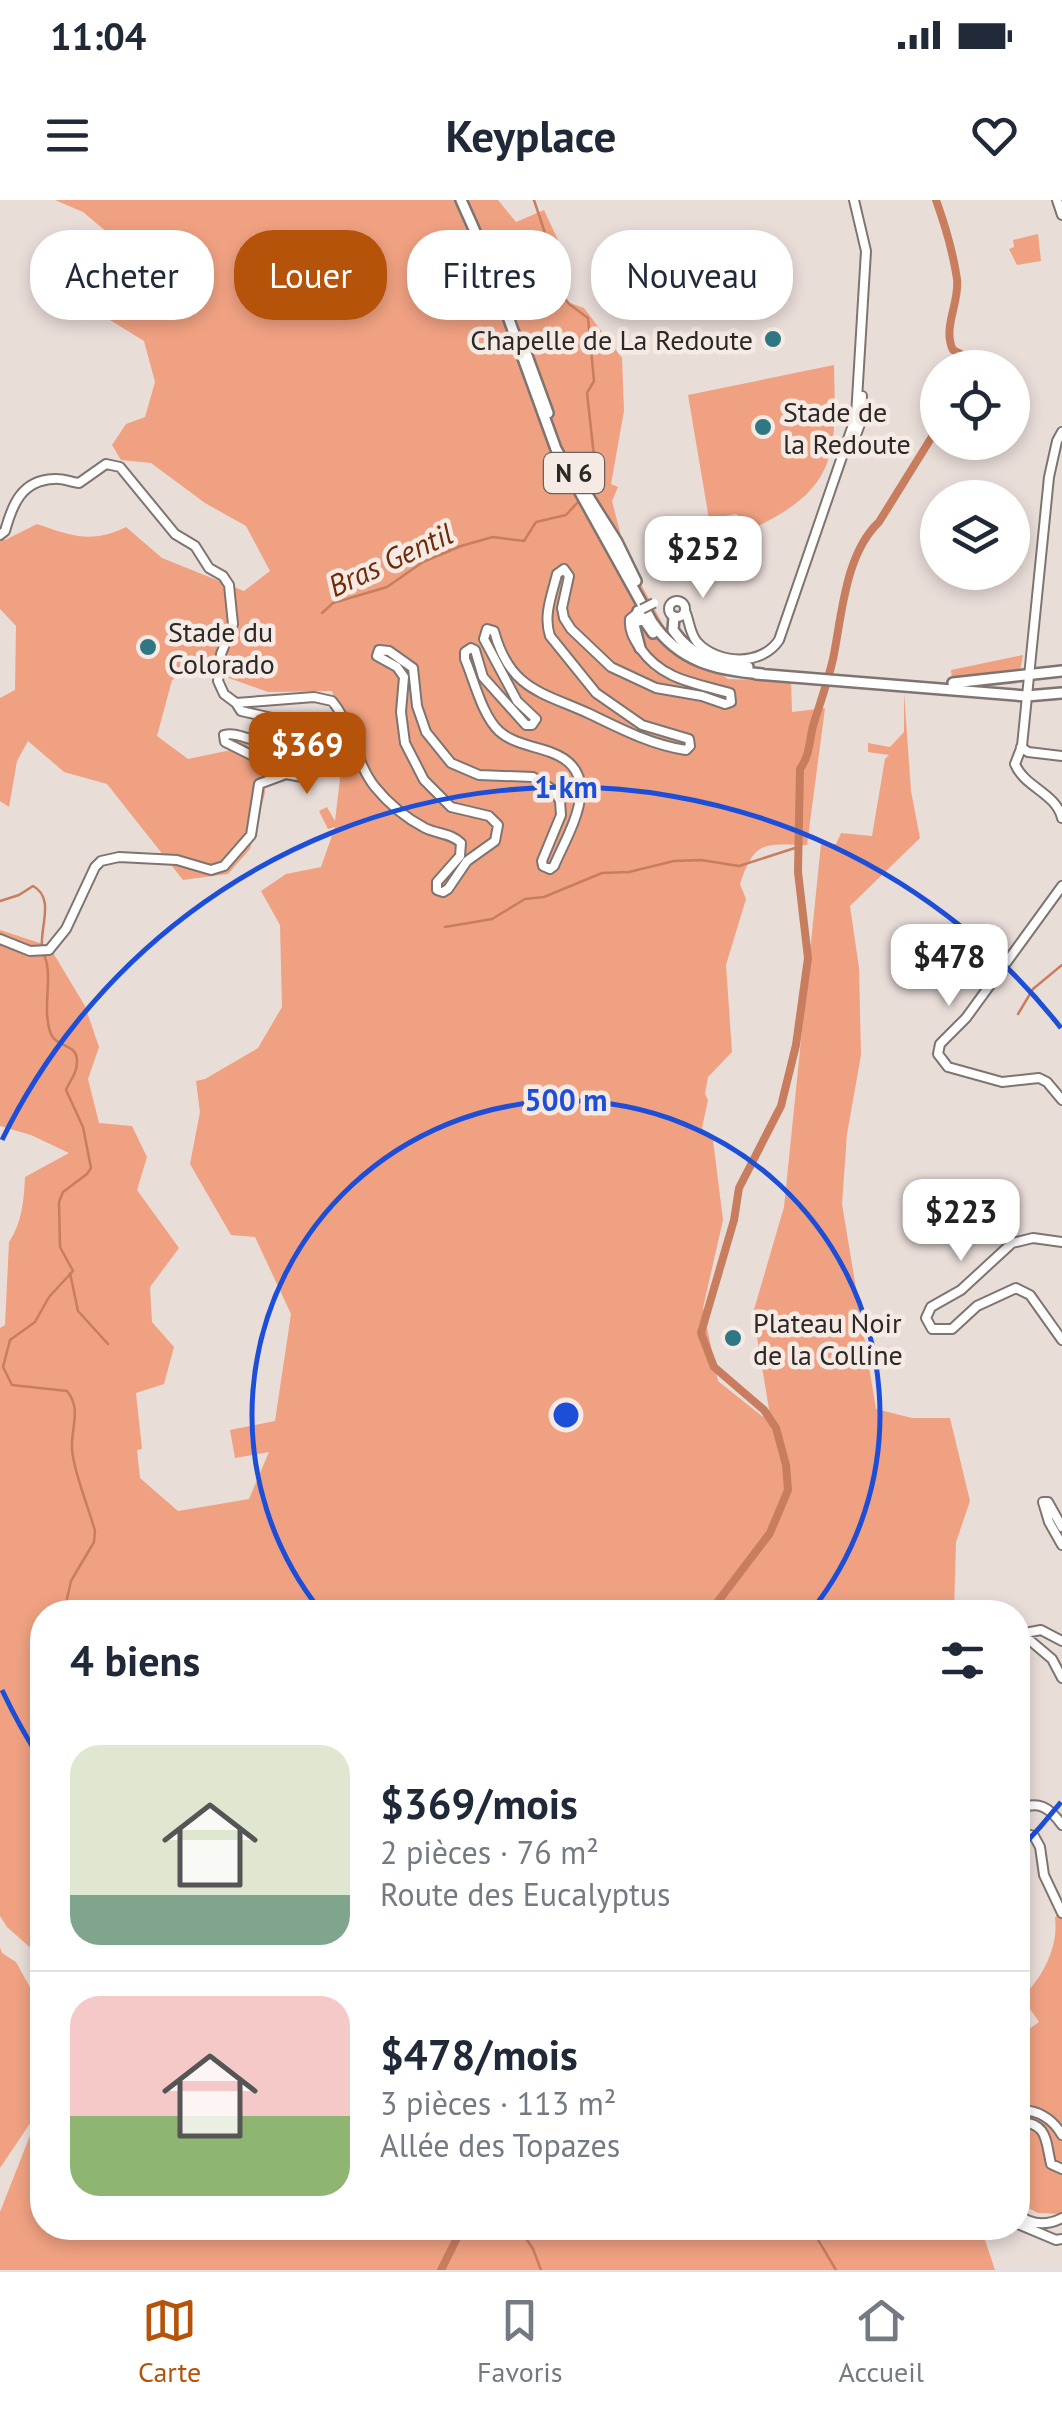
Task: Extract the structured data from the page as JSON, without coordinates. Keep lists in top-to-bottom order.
{
  "streets": {
    "main road": ["N 6"]
  },
  "water": ["Bras Gentil"],
  "places": [
    "Chapelle de La Redoute",
    "Stade de la Redoute",
    "Stade du Colorado",
    "Plateau Noir de la Colline"
  ],
  "page": {
    "status": "11:04",
    "header": "Keyplace",
    "chip": [
      "Acheter",
      "Louer",
      "Filtres",
      "Nouveau"
    ],
    "price": [
      "$252",
      "$369",
      "$478",
      "$223"
    ],
    "heading": "4 biens",
    "list": [
      {
        "name": "$369/mois",
        "note": "2 pièces · 76 m² · Route des Eucalyptus"
      },
      {
        "name": "$478/mois",
        "note": "3 pièces · 113 m² · Allée des Topazes"
      }
    ],
    "tabs": ["Carte", "Favoris", "Accueil"]
  },
  "rings": ["1 km", "500 m"]
}
